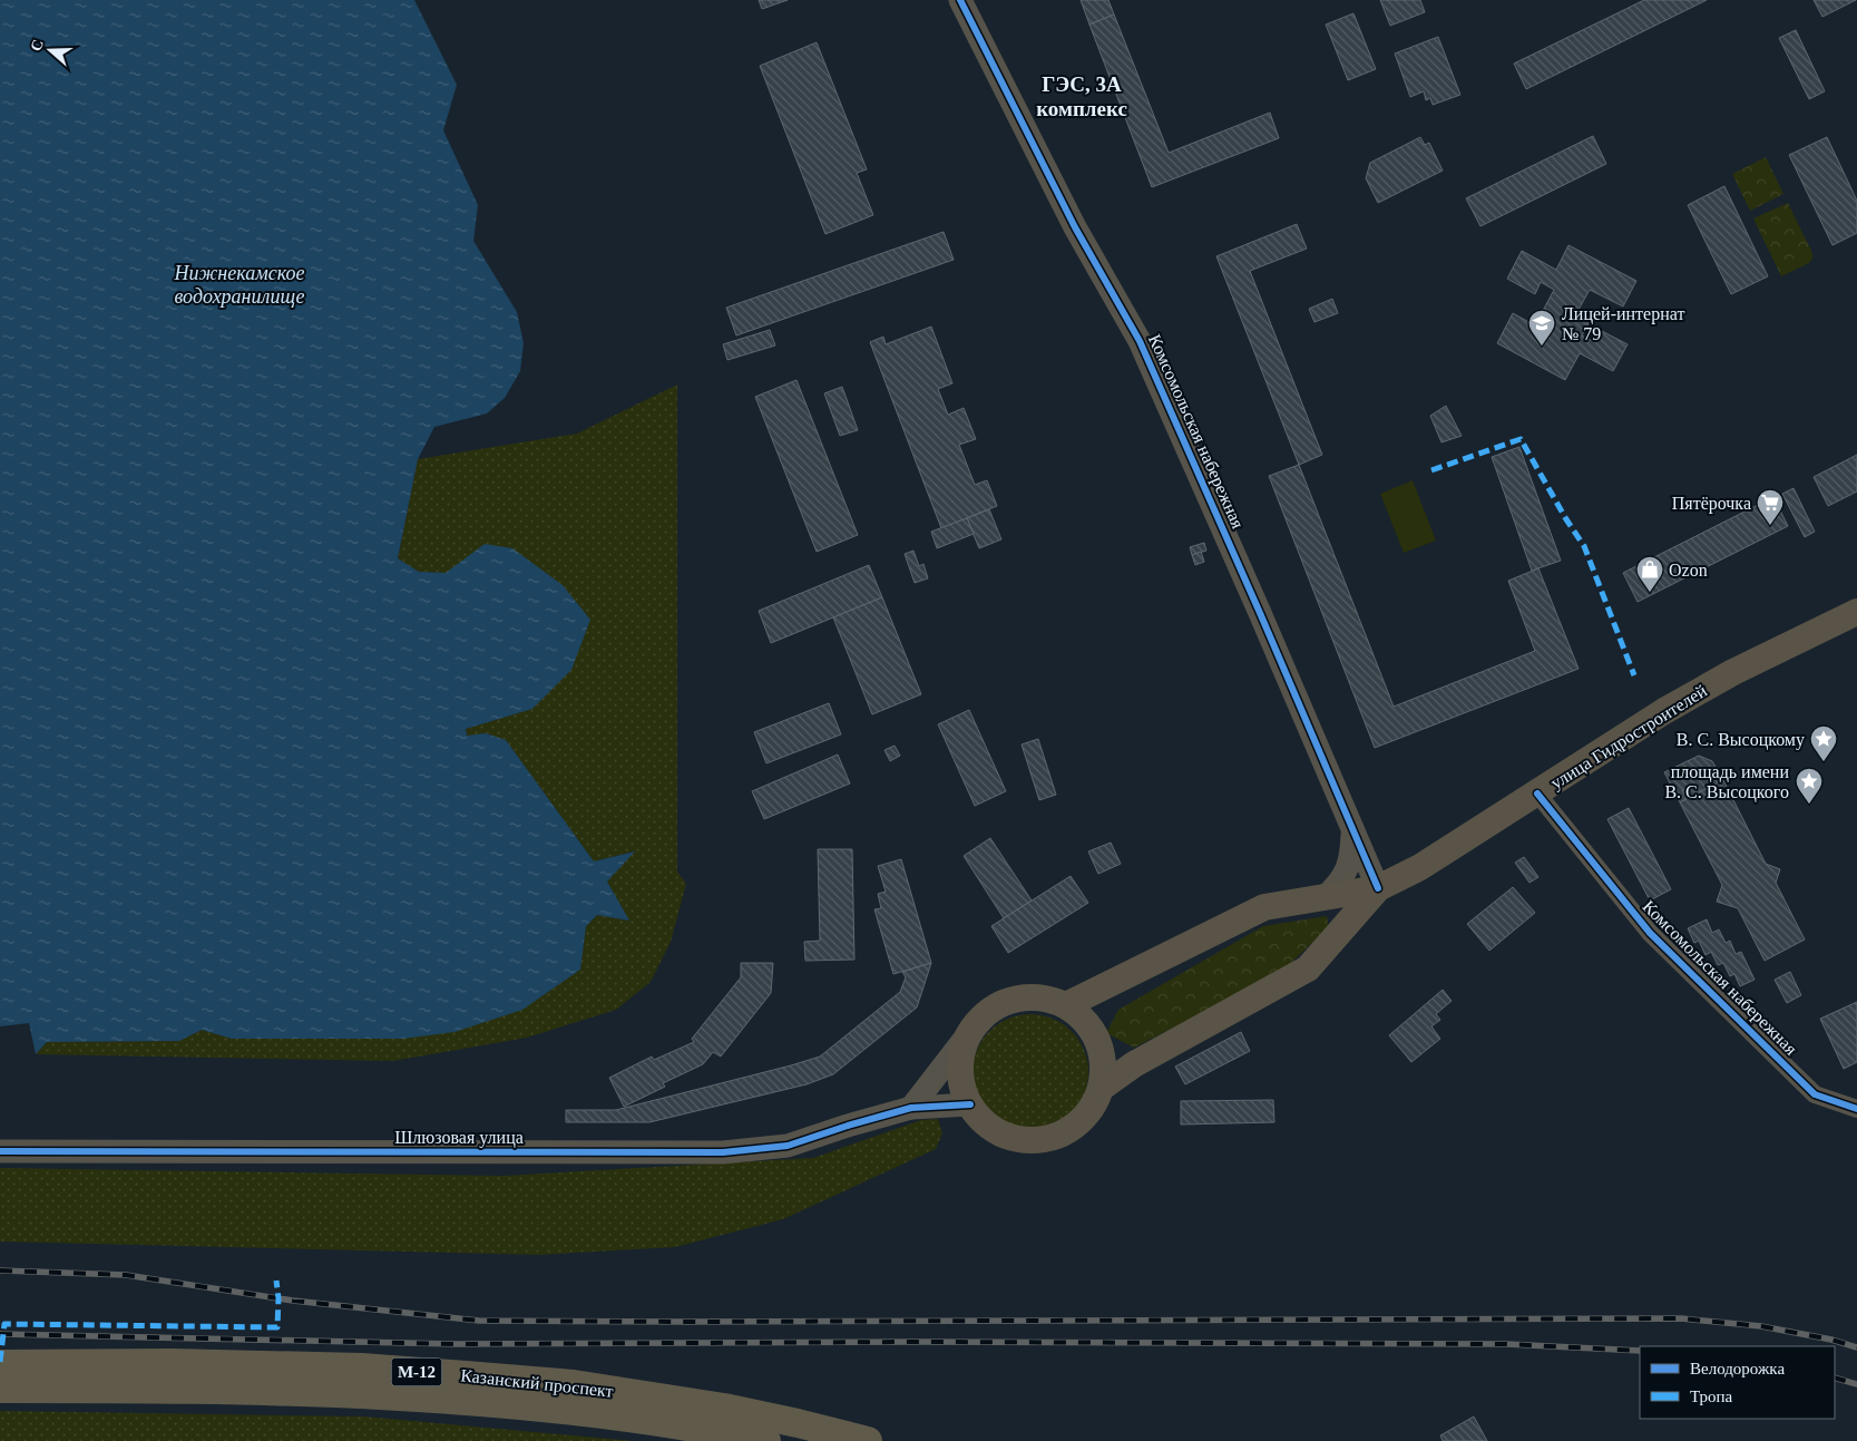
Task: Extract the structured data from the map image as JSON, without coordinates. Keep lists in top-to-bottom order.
{
  "streets": {
    "main road": ["улица Гидростроителей", "М-12", "Казанский проспект"],
    "street": ["Комсомольская набережная", "Шлюзовая улица"]
  },
  "crossings": [
    ["Комсомольская набережная", "улица Гидростроителей"]
  ],
  "districts": ["ГЭС, 3А комплекс"],
  "water": ["Нижнекамское водохранилище"],
  "places": {
    "school or university": ["Лицей-интернат № 79"],
    "supermarket": ["Пятёрочка"],
    "shop": ["Ozon"],
    "place": ["В. С. Высоцкому", "площадь имени В. С. Высоцкого"]
  },
  "legend": ["Велодорожка", "Тропа"],
  "north": "left"
}
